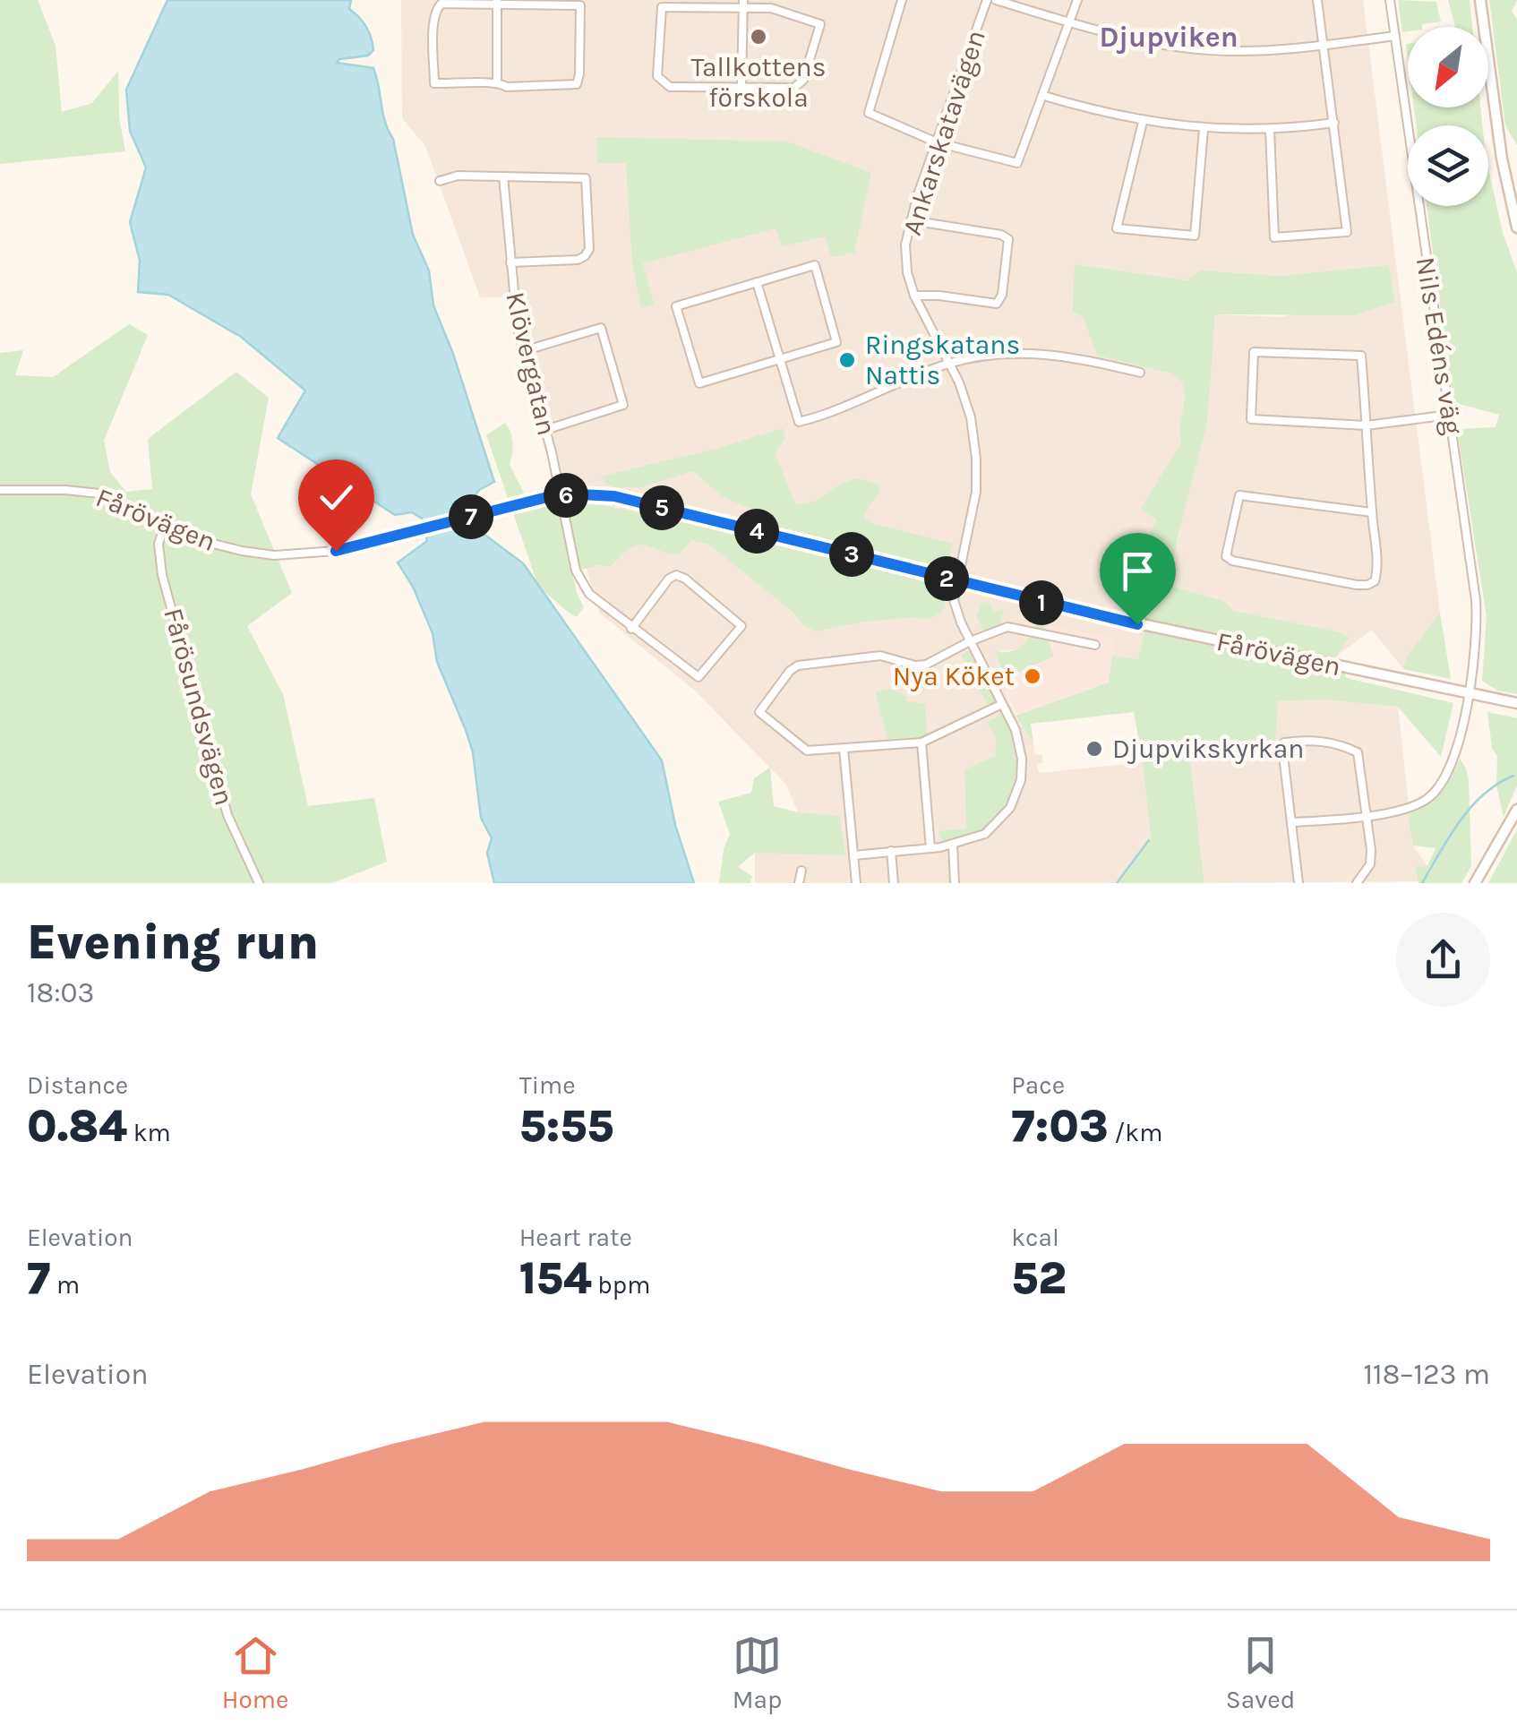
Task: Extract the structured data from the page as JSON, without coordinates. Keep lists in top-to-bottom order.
{
  "streets": {
    "street": [
      "Ankarskatavägen",
      "Nils Edéns väg",
      "Klövergatan",
      "Fårövägen",
      "Fårösundsvägen"
    ]
  },
  "crossings": [
    ["Ankarskatavägen", "Fårövägen"],
    ["Nils Edéns väg", "Fårövägen"],
    ["Klövergatan", "Fårövägen"],
    ["Fårövägen", "Fårösundsvägen"]
  ],
  "districts": ["Djupviken"],
  "places": [
    "Tallkottens förskola",
    "Ringskatans Nattis",
    "Nya Köket",
    "Djupvikskyrkan"
  ],
  "north": "bottom left",
  "page": {
    "pins": [
      "6",
      "5",
      "7",
      "4",
      "3",
      "2",
      "1"
    ],
    "heading": ["Evening run", "18:03"],
    "stats": [
      ["Distance", "0.84 km"],
      ["Time", "5:55"],
      ["Pace", "7:03 /km"],
      ["Elevation", "7 m"],
      ["Heart rate", "154 bpm"],
      ["kcal", "52"]
    ],
    "chart": ["Elevation", "118–123 m"],
    "tabs": ["Home", "Map", "Saved"]
  }
}
